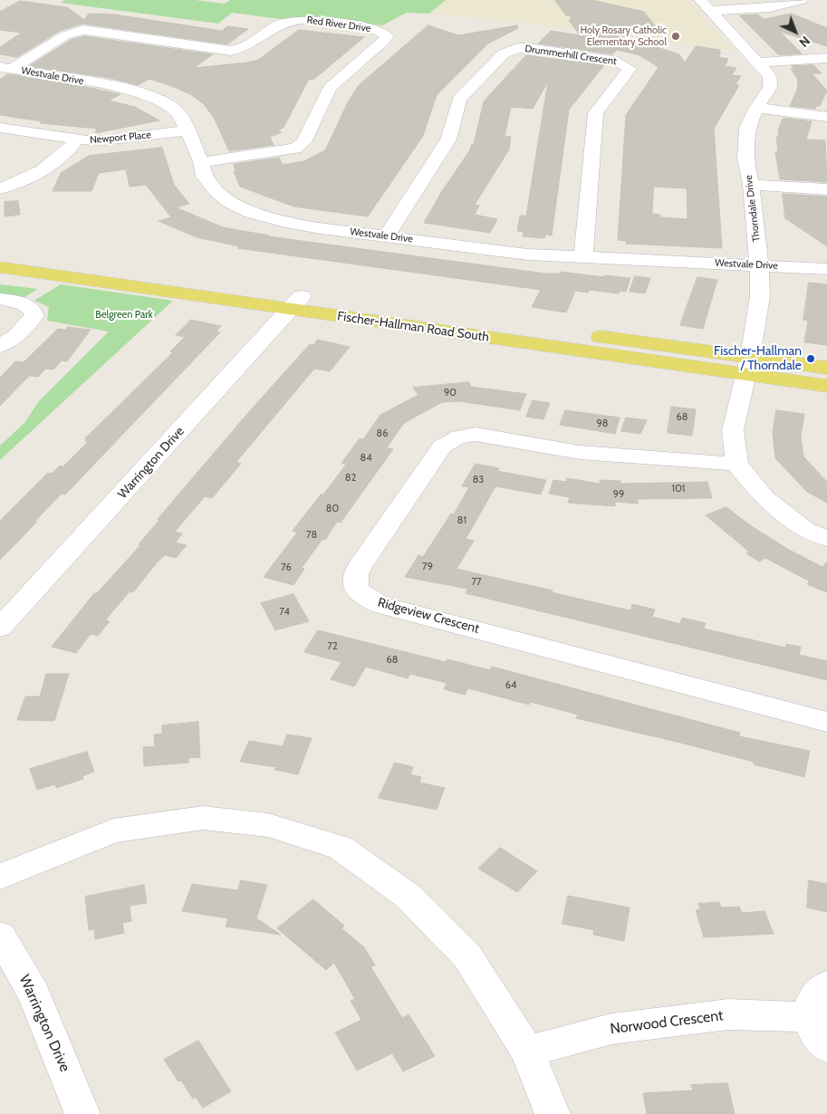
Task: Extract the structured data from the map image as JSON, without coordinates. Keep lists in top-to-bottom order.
{
  "streets": {
    "main road": ["Fischer-Hallman Road South"],
    "street": [
      "Red River Drive",
      "Drummerhill Crescent",
      "Westvale Drive",
      "Newport Place",
      "Thorndale Drive",
      "Warrington Drive",
      "Ridgeview Crescent",
      "Norwood Crescent"
    ]
  },
  "crossings": [
    ["Red River Drive", "Westvale Drive"],
    ["Drummerhill Crescent", "Westvale Drive"],
    ["Westvale Drive", "Newport Place"],
    ["Westvale Drive", "Thorndale Drive"],
    ["Thorndale Drive", "Fischer-Hallman Road South"],
    ["Thorndale Drive", "Ridgeview Crescent"],
    ["Fischer-Hallman Road South", "Warrington Drive"]
  ],
  "parks": ["Belgreen Park"],
  "places": ["Holy Rosary Catholic Elementary School", "Fischer-Hallman / Thorndale"],
  "house_numbers": [
    "90",
    "68",
    "98",
    "86",
    "84",
    "82",
    "83",
    "101",
    "99",
    "80",
    "81",
    "78",
    "79",
    "76",
    "77",
    "74",
    "72",
    "68",
    "64"
  ],
  "north": "bottom right"
}
